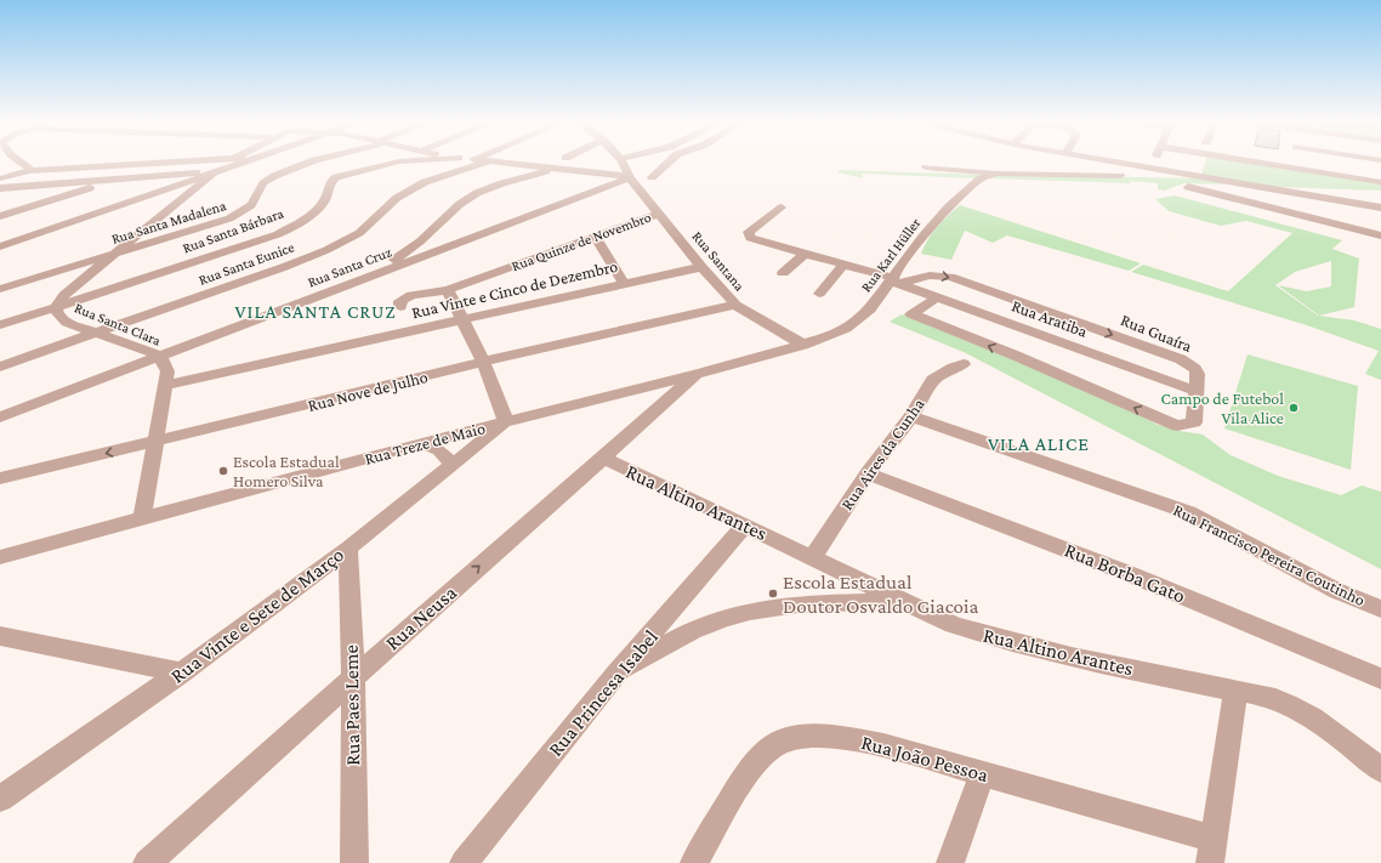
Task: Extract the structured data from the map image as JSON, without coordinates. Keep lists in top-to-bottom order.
{
  "streets": {
    "street": [
      "Rua Santa Madalena",
      "Rua Santa Bárbara",
      "Rua Quinze de Novembro",
      "Rua Karl Hüller",
      "Rua Santana",
      "Rua Santa Eunice",
      "Rua Santa Cruz",
      "Rua Vinte e Cinco de Dezembro",
      "Rua Aratiba",
      "Rua Santa Clara",
      "Rua Guaíra",
      "Rua Nove de Julho",
      "Rua Treze de Maio",
      "Rua Aires da Cunha",
      "Rua Altino Arantes",
      "Rua Francisco Pereira Coutinho",
      "Rua Borba Gato",
      "Rua Vinte e Sete de Março",
      "Rua Neusa",
      "Rua Princesa Isabel",
      "Rua Paes Leme",
      "Rua João Pessoa"
    ]
  },
  "crossings": [
    ["Rua Santa Madalena", "Rua Santa Clara"],
    ["Rua Santa Bárbara", "Rua Santa Clara"],
    ["Rua Quinze de Novembro", "Rua Santana"],
    ["Rua Karl Hüller", "Rua Santana"],
    ["Rua Karl Hüller", "Rua Aratiba"],
    ["Rua Karl Hüller", "Rua Guaíra"],
    ["Rua Karl Hüller", "Rua Treze de Maio"],
    ["Rua Santana", "Rua Santa Cruz"],
    ["Rua Santana", "Rua Vinte e Cinco de Dezembro"],
    ["Rua Santana", "Rua Nove de Julho"],
    ["Rua Santana", "Rua Treze de Maio"],
    ["Rua Santa Eunice", "Rua Santa Clara"],
    ["Rua Santa Cruz", "Rua Vinte e Cinco de Dezembro"],
    ["Rua Santa Cruz", "Rua Santa Clara"],
    ["Rua Vinte e Cinco de Dezembro", "Rua Santa Clara"],
    ["Rua Aratiba", "Rua Guaíra"],
    ["Rua Treze de Maio", "Rua Vinte e Sete de Março"],
    ["Rua Treze de Maio", "Rua Neusa"],
    ["Rua Aires da Cunha", "Rua Altino Arantes"],
    ["Rua Aires da Cunha", "Rua Francisco Pereira Coutinho"],
    ["Rua Aires da Cunha", "Rua Borba Gato"],
    ["Rua Altino Arantes", "Rua Neusa"],
    ["Rua Altino Arantes", "Rua Princesa Isabel"],
    ["Rua Vinte e Sete de Março", "Rua Paes Leme"],
    ["Rua Neusa", "Rua Paes Leme"]
  ],
  "one_way": ["Rua Neusa"],
  "districts": ["VILA SANTA CRUZ", "VILA ALICE"],
  "places": ["Campo de Futebol Vila Alice", "Escola Estadual Homero Silva", "Escola Estadual Doutor Osvaldo Giacoia"]
}
